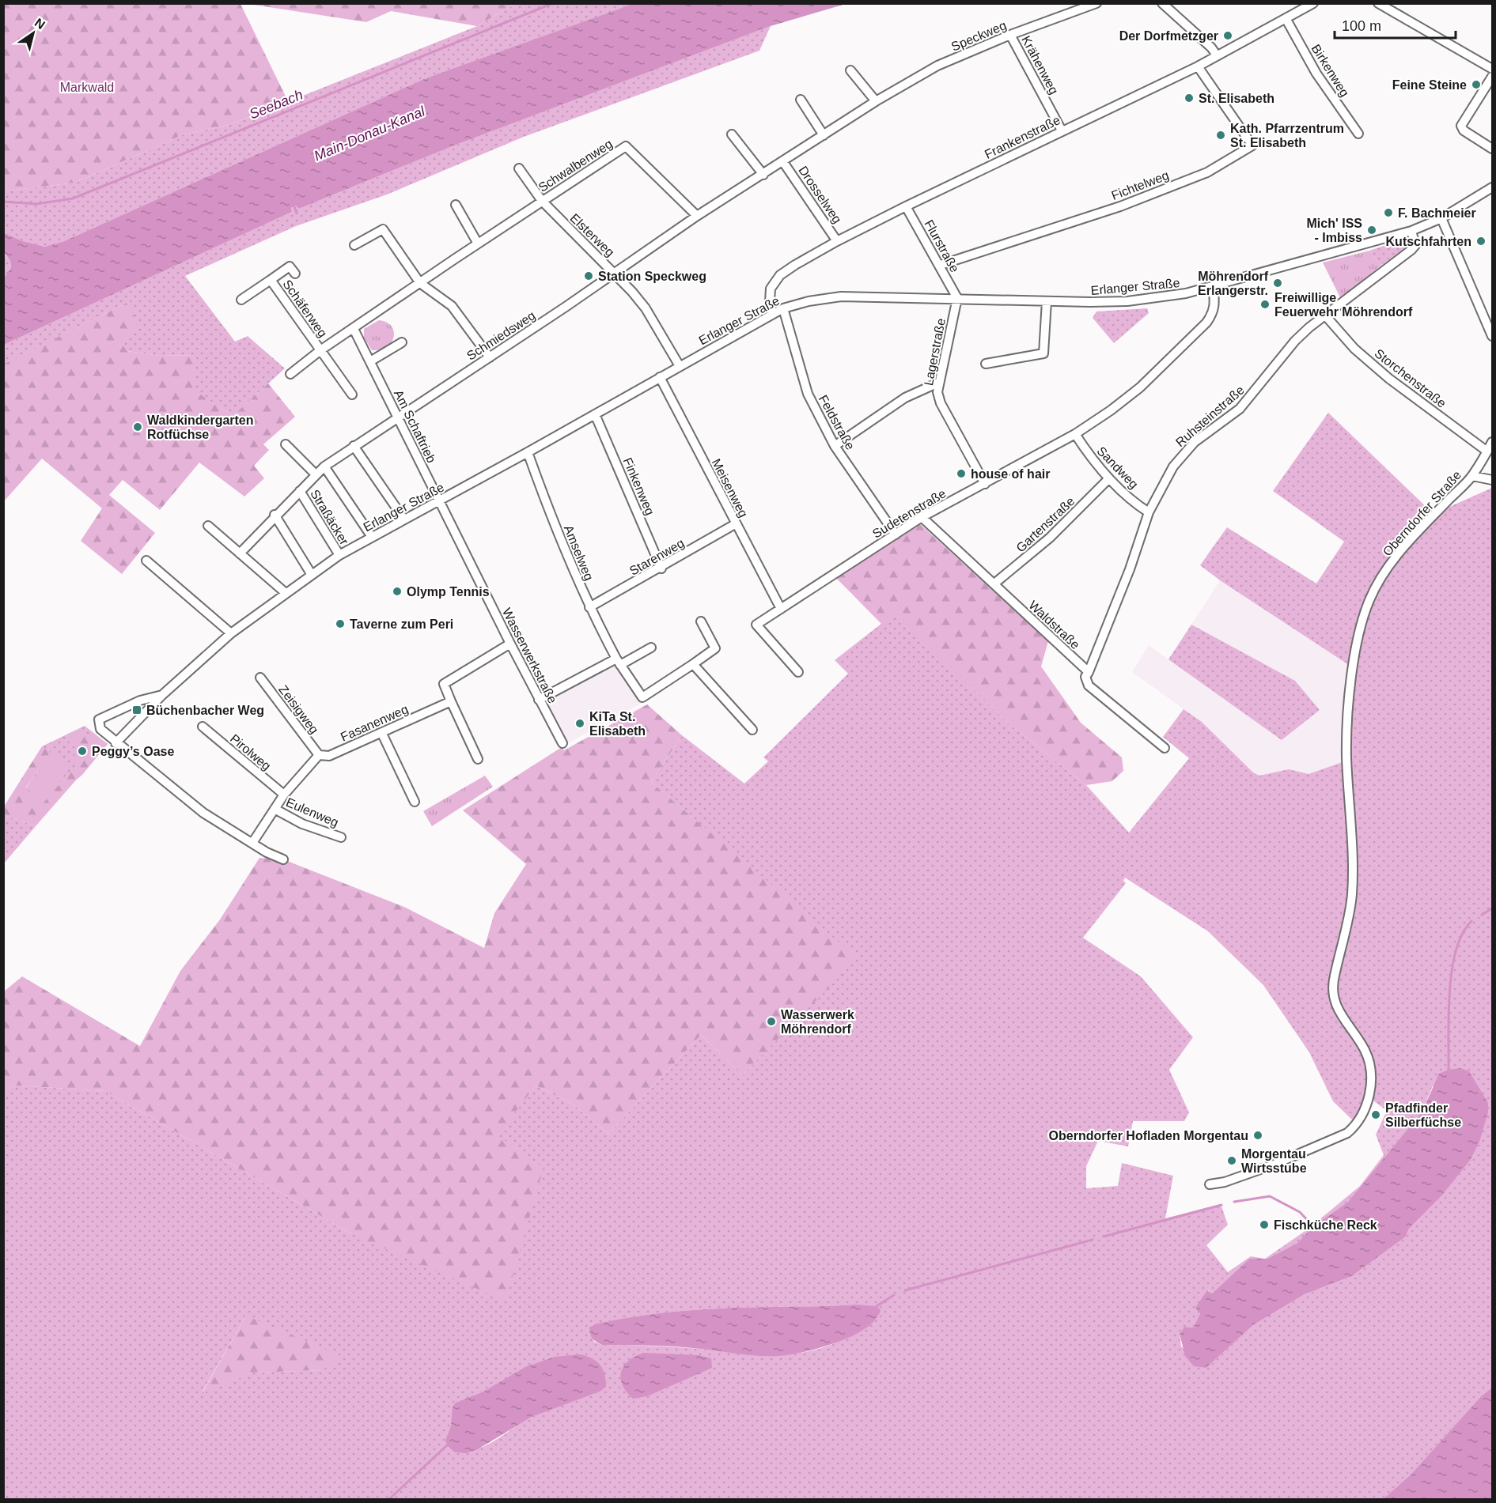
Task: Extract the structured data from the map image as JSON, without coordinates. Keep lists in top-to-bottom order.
{
  "streets": {
    "street": [
      "Speckweg",
      "Krähenweg",
      "Birkenweg",
      "Frankenstraße",
      "Schwalbenweg",
      "Fichtelweg",
      "Drosselweg",
      "Elsterweg",
      "Flurstraße",
      "Erlanger Straße",
      "Schäferweg",
      "Schmiedsweg",
      "Lagerstraße",
      "Storchenstraße",
      "Ruhsteinstraße",
      "Feldstraße",
      "Am Schaftrieb",
      "Sandweg",
      "Finkenweg",
      "Meisenweg",
      "Sudetenstraße",
      "Oberndorfer Straße",
      "Straßäcker",
      "Gartenstraße",
      "Amselweg",
      "Starenweg",
      "Waldstraße",
      "Wasserwerkstraße",
      "Zeisigweg",
      "Fasanenweg",
      "Pirolweg",
      "Eulenweg"
    ]
  },
  "crossings": [
    ["Speckweg", "Krähenweg"],
    ["Speckweg", "Schwalbenweg"],
    ["Speckweg", "Drosselweg"],
    ["Speckweg", "Elsterweg"],
    ["Speckweg", "Schmiedsweg"],
    ["Krähenweg", "Frankenstraße"],
    ["Birkenweg", "Frankenstraße"],
    ["Frankenstraße", "Fichtelweg"],
    ["Frankenstraße", "Drosselweg"],
    ["Frankenstraße", "Flurstraße"],
    ["Frankenstraße", "Erlanger Straße"],
    ["Schwalbenweg", "Elsterweg"],
    ["Schwalbenweg", "Schäferweg"],
    ["Schwalbenweg", "Am Schaftrieb"],
    ["Fichtelweg", "Flurstraße"],
    ["Elsterweg", "Erlanger Straße"],
    ["Elsterweg", "Schmiedsweg"],
    ["Flurstraße", "Erlanger Straße"],
    ["Flurstraße", "Lagerstraße"],
    ["Erlanger Straße", "Lagerstraße"],
    ["Erlanger Straße", "Ruhsteinstraße"],
    ["Erlanger Straße", "Feldstraße"],
    ["Erlanger Straße", "Am Schaftrieb"],
    ["Erlanger Straße", "Finkenweg"],
    ["Erlanger Straße", "Meisenweg"],
    ["Erlanger Straße", "Sudetenstraße"],
    ["Erlanger Straße", "Straßäcker"],
    ["Erlanger Straße", "Amselweg"],
    ["Erlanger Straße", "Wasserwerkstraße"],
    ["Schäferweg", "Am Schaftrieb"],
    ["Schmiedsweg", "Am Schaftrieb"],
    ["Schmiedsweg", "Straßäcker"],
    ["Lagerstraße", "Sudetenstraße"],
    ["Storchenstraße", "Ruhsteinstraße"],
    ["Storchenstraße", "Oberndorfer Straße"],
    ["Ruhsteinstraße", "Sandweg"],
    ["Ruhsteinstraße", "Waldstraße"],
    ["Feldstraße", "Sudetenstraße"],
    ["Am Schaftrieb", "Straßäcker"],
    ["Am Schaftrieb", "Wasserwerkstraße"],
    ["Sandweg", "Sudetenstraße"],
    ["Sandweg", "Gartenstraße"],
    ["Finkenweg", "Starenweg"],
    ["Meisenweg", "Sudetenstraße"],
    ["Meisenweg", "Starenweg"],
    ["Sudetenstraße", "Waldstraße"],
    ["Gartenstraße", "Waldstraße"],
    ["Amselweg", "Starenweg"],
    ["Zeisigweg", "Fasanenweg"]
  ],
  "water": ["Seebach", "Main-Donau-Kanal"],
  "parks": ["Markwald"],
  "places": {
    "other": [
      "Der Dorfmetzger",
      "Feine Steine",
      "St. Elisabeth",
      "Kath. Pfarrzentrum St. Elisabeth",
      "F. Bachmeier",
      "Mich' ISS - Imbiss",
      "Kutschfahrten",
      "Station Speckweg",
      "Möhrendorf Erlangerstr.",
      "Freiwillige Feuerwehr Möhrendorf",
      "Waldkindergarten Rotfüchse",
      "house of hair",
      "Olymp Tennis",
      "Taverne zum Peri",
      "KiTa St. Elisabeth",
      "Peggy’s Oase",
      "Wasserwerk Möhrendorf",
      "Pfadfinder Silberfüchse",
      "Oberndorfer Hofladen Morgentau",
      "Morgentau Wirtsstube",
      "Fischküche Reck"
    ],
    "transit": ["Büchenbacher Weg"]
  },
  "scale_bar": "100 m",
  "north": "top right"
}
